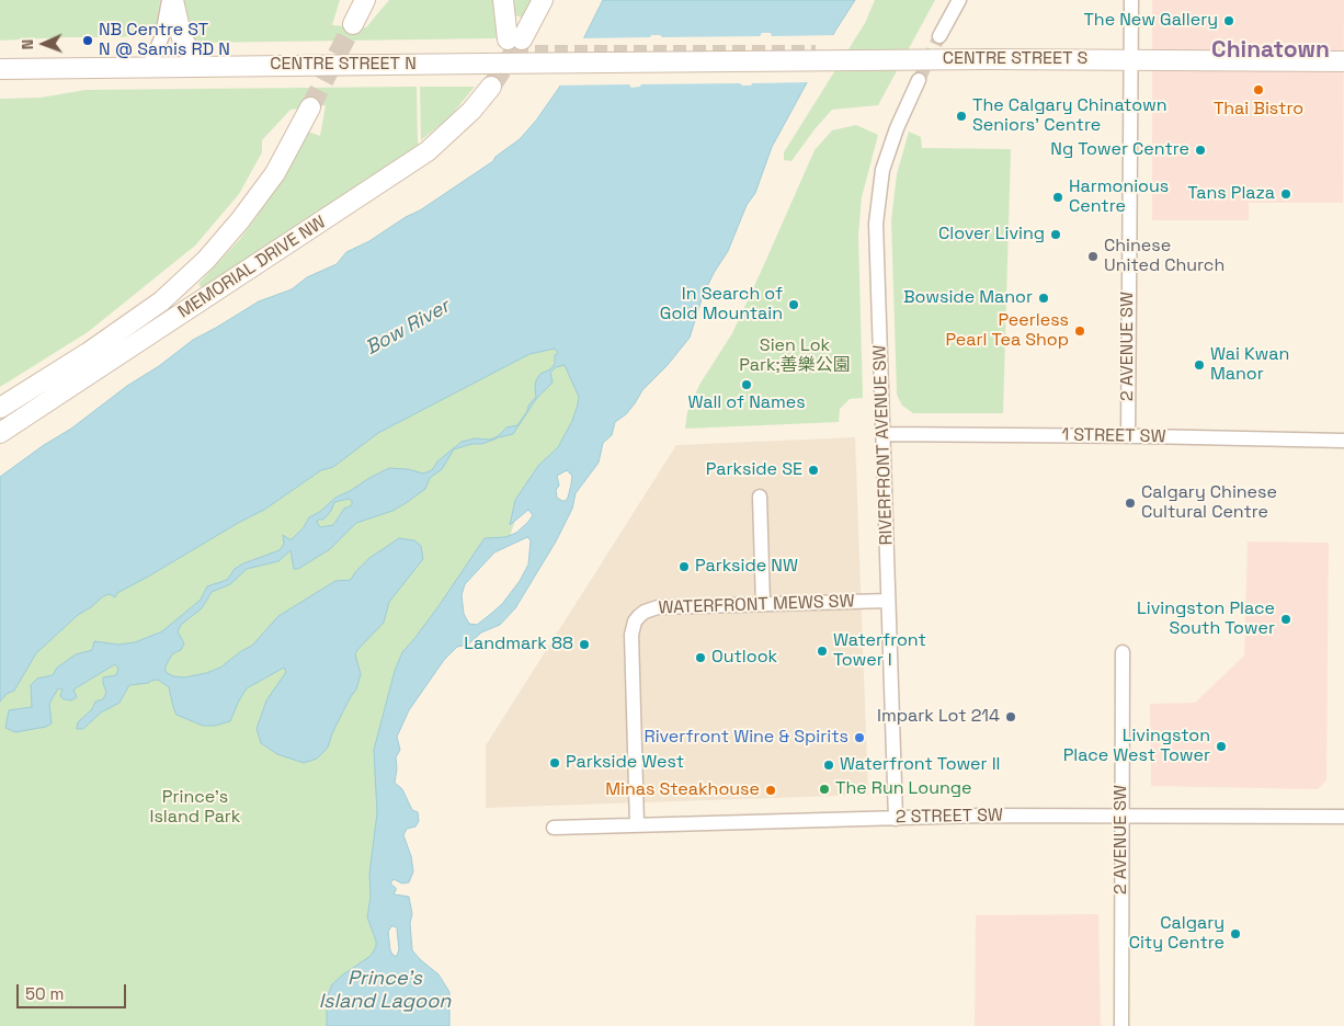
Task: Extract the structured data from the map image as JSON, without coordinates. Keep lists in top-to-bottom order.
{
  "streets": {
    "main road": ["CENTRE STREET S", "CENTRE STREET N", "MEMORIAL DRIVE NW"],
    "street": [
      "2 AVENUE SW",
      "1 STREET SW",
      "RIVERFRONT AVENUE SW",
      "WATERFRONT MEWS SW",
      "2 STREET SW"
    ]
  },
  "crossings": [
    ["CENTRE STREET S", "CENTRE STREET N"],
    ["CENTRE STREET S", "2 AVENUE SW"],
    ["2 AVENUE SW", "1 STREET SW"],
    ["2 AVENUE SW", "2 STREET SW"],
    ["1 STREET SW", "RIVERFRONT AVENUE SW"],
    ["RIVERFRONT AVENUE SW", "WATERFRONT MEWS SW"],
    ["RIVERFRONT AVENUE SW", "2 STREET SW"],
    ["WATERFRONT MEWS SW", "2 STREET SW"]
  ],
  "districts": ["Chinatown"],
  "water": ["Bow River", "Prince's Island Lagoon"],
  "parks": ["Sien Lok Park;善樂公園", "Prince's Island Park"],
  "places": [
    "The New Gallery",
    "NB Centre ST N @ Samis RD N",
    "Thai Bistro",
    "The Calgary Chinatown Seniors' Centre",
    "Ng Tower Centre",
    "Tans Plaza",
    "Harmonious Centre",
    "Clover Living",
    "Chinese United Church",
    "Bowside Manor",
    "In Search of Gold Mountain",
    "Peerless Pearl Tea Shop",
    "Wai Kwan Manor",
    "Wall of Names",
    "Parkside SE",
    "Calgary Chinese Cultural Centre",
    "Parkside NW",
    "Livingston Place South Tower",
    "Landmark 88",
    "Waterfront Tower I",
    "Outlook",
    "Impark Lot 214",
    "Riverfront Wine & Spirits",
    "Livingston Place West Tower",
    "Parkside West",
    "Waterfront Tower II",
    "The Run Lounge",
    "Minas Steakhouse",
    "Calgary City Centre"
  ],
  "scale_bar": "50 m",
  "north": "left"
}
